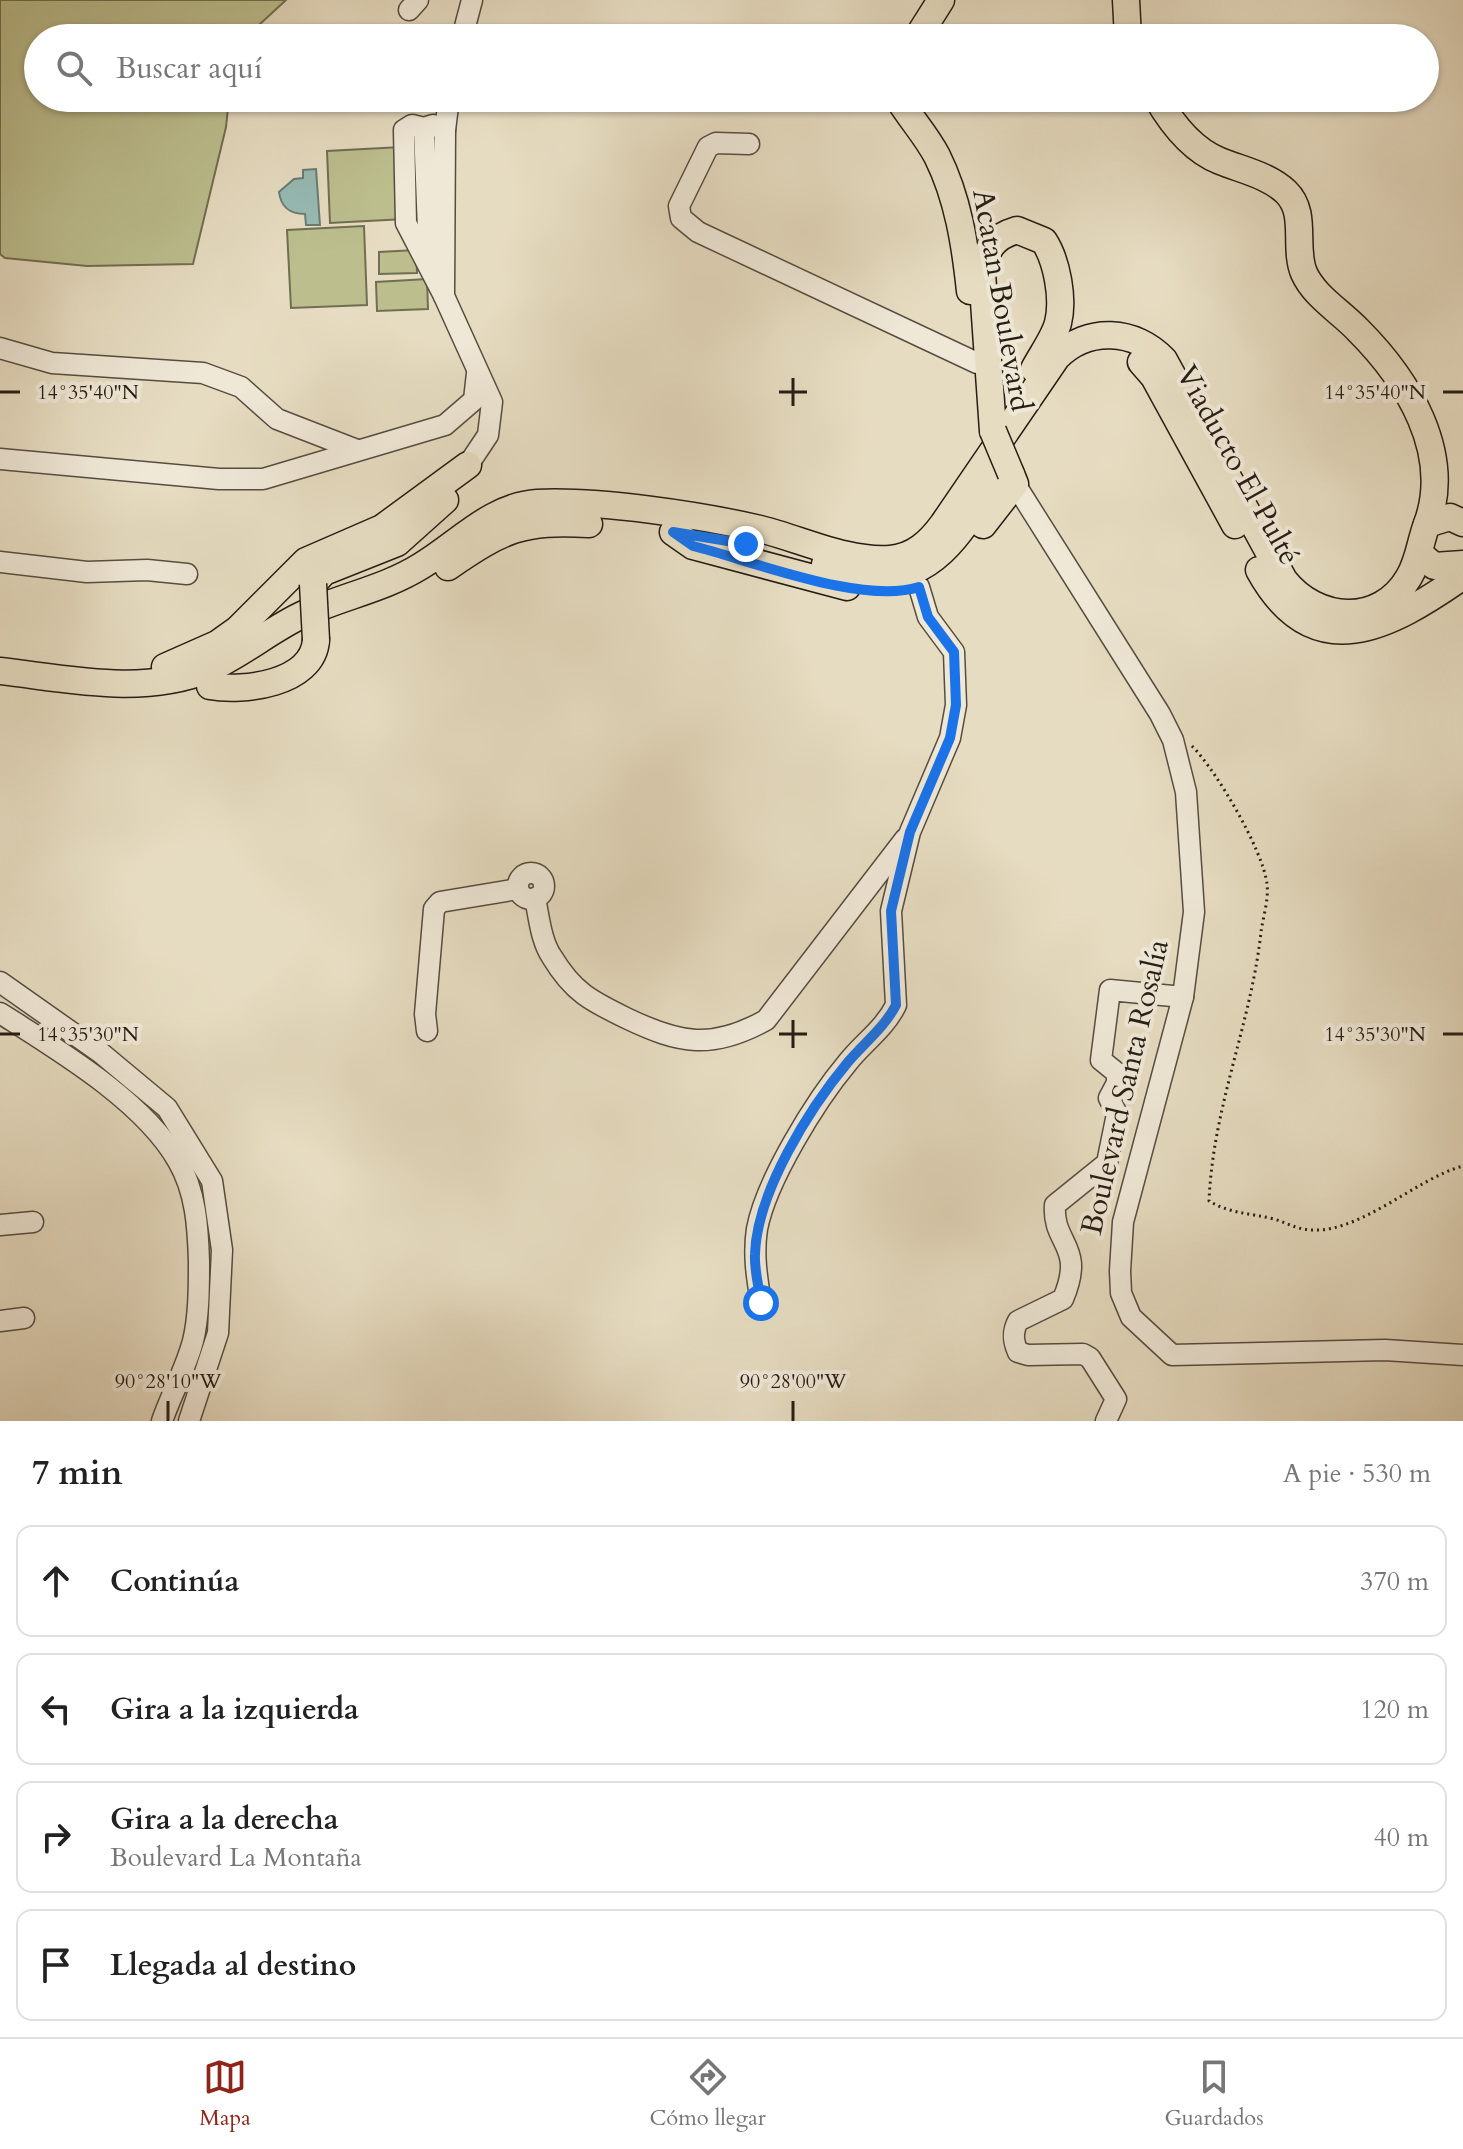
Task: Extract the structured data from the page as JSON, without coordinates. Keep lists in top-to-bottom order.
{
  "streets": {
    "main road": ["Acatan Boulevard", "Viaducto El Pulté"],
    "street": ["Boulevard Santa Rosalía"]
  },
  "crossings": [
    ["Viaducto El Pulté", "Boulevard Santa Rosalía"]
  ],
  "page": {
    "search": "Buscar aquí",
    "heading": ["7 min", "A pie · 530 m"],
    "list": [
      ["Continúa", "370 m"],
      ["Gira a la izquierda", "120 m"],
      ["Gira a la derecha", "Boulevard La Montaña", "40 m"],
      "Llegada al destino"
    ],
    "nav": ["Mapa", "Cómo llegar", "Guardados"]
  },
  "coordinates": [
    "14°35'40\"N",
    "14°35'30\"N",
    "90°28'10\"W",
    "90°28'00\"W"
  ]
}
